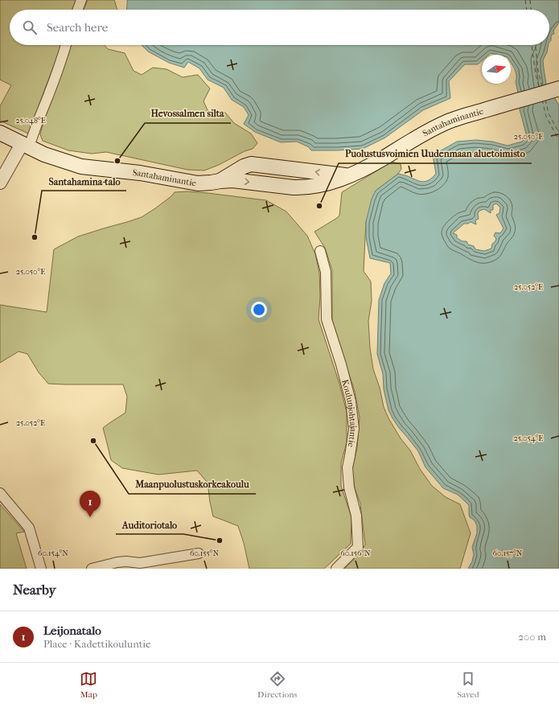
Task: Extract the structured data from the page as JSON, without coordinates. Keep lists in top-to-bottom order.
{
  "streets": {
    "main road": ["Santahaminantie"],
    "street": ["Koulunjohtajantie"]
  },
  "places": [
    "Hevossalmen silta",
    "Puolustusvoimien Uudenmaan aluetoimisto",
    "Santahamina-talo",
    "Maanpuolustuskorkeakoulu",
    "Auditoriotalo"
  ],
  "north": "right",
  "page": {
    "search": "Search here",
    "pins": "1",
    "heading": "Nearby",
    "list": [
      {
        "mark": "1",
        "name": "Leijonatalo",
        "note": "Place · Kadettikouluntie",
        "value": "200 m"
      }
    ],
    "nav": ["Map", "Directions", "Saved"]
  },
  "coordinates": [
    "25.048°E",
    "25.050°E",
    "25.052°E",
    "25.054°E",
    "60.154°N",
    "60.155°N",
    "60.156°N",
    "60.157°N"
  ]
}
